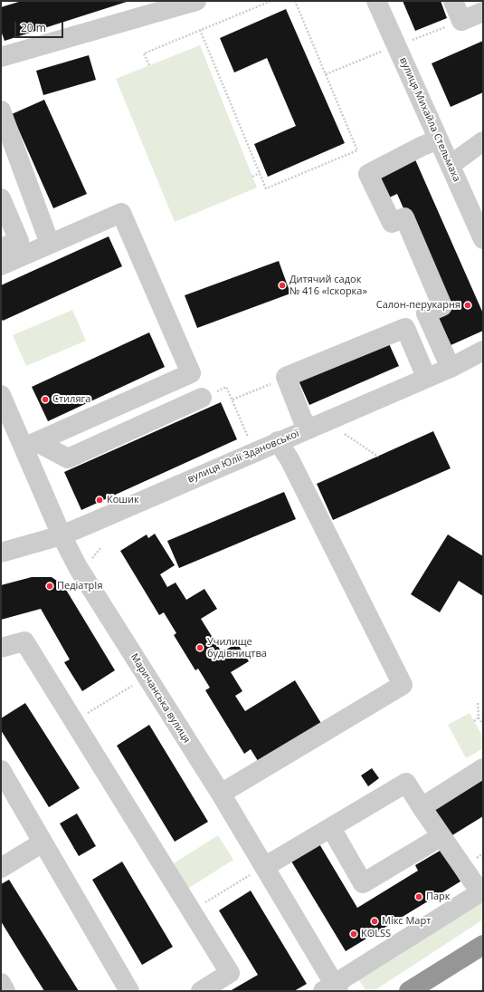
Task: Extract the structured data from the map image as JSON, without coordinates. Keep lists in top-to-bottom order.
{
  "streets": {
    "street": ["вулиця Михайла Стельмаха", "вулиця Юлії Здановської", "Маричанська вулиця"]
  },
  "crossings": [
    ["вулиця Юлії Здановської", "Маричанська вулиця"]
  ],
  "places": [
    "Дитячий садок № 416 «Іскорка»",
    "Салон-перукарня",
    "Стиляга",
    "Кошик",
    "ПедіатрІя",
    "Училище будівництва",
    "Парк",
    "Мікс Март",
    "KOLSS"
  ],
  "scale_bar": "20 m"
}
